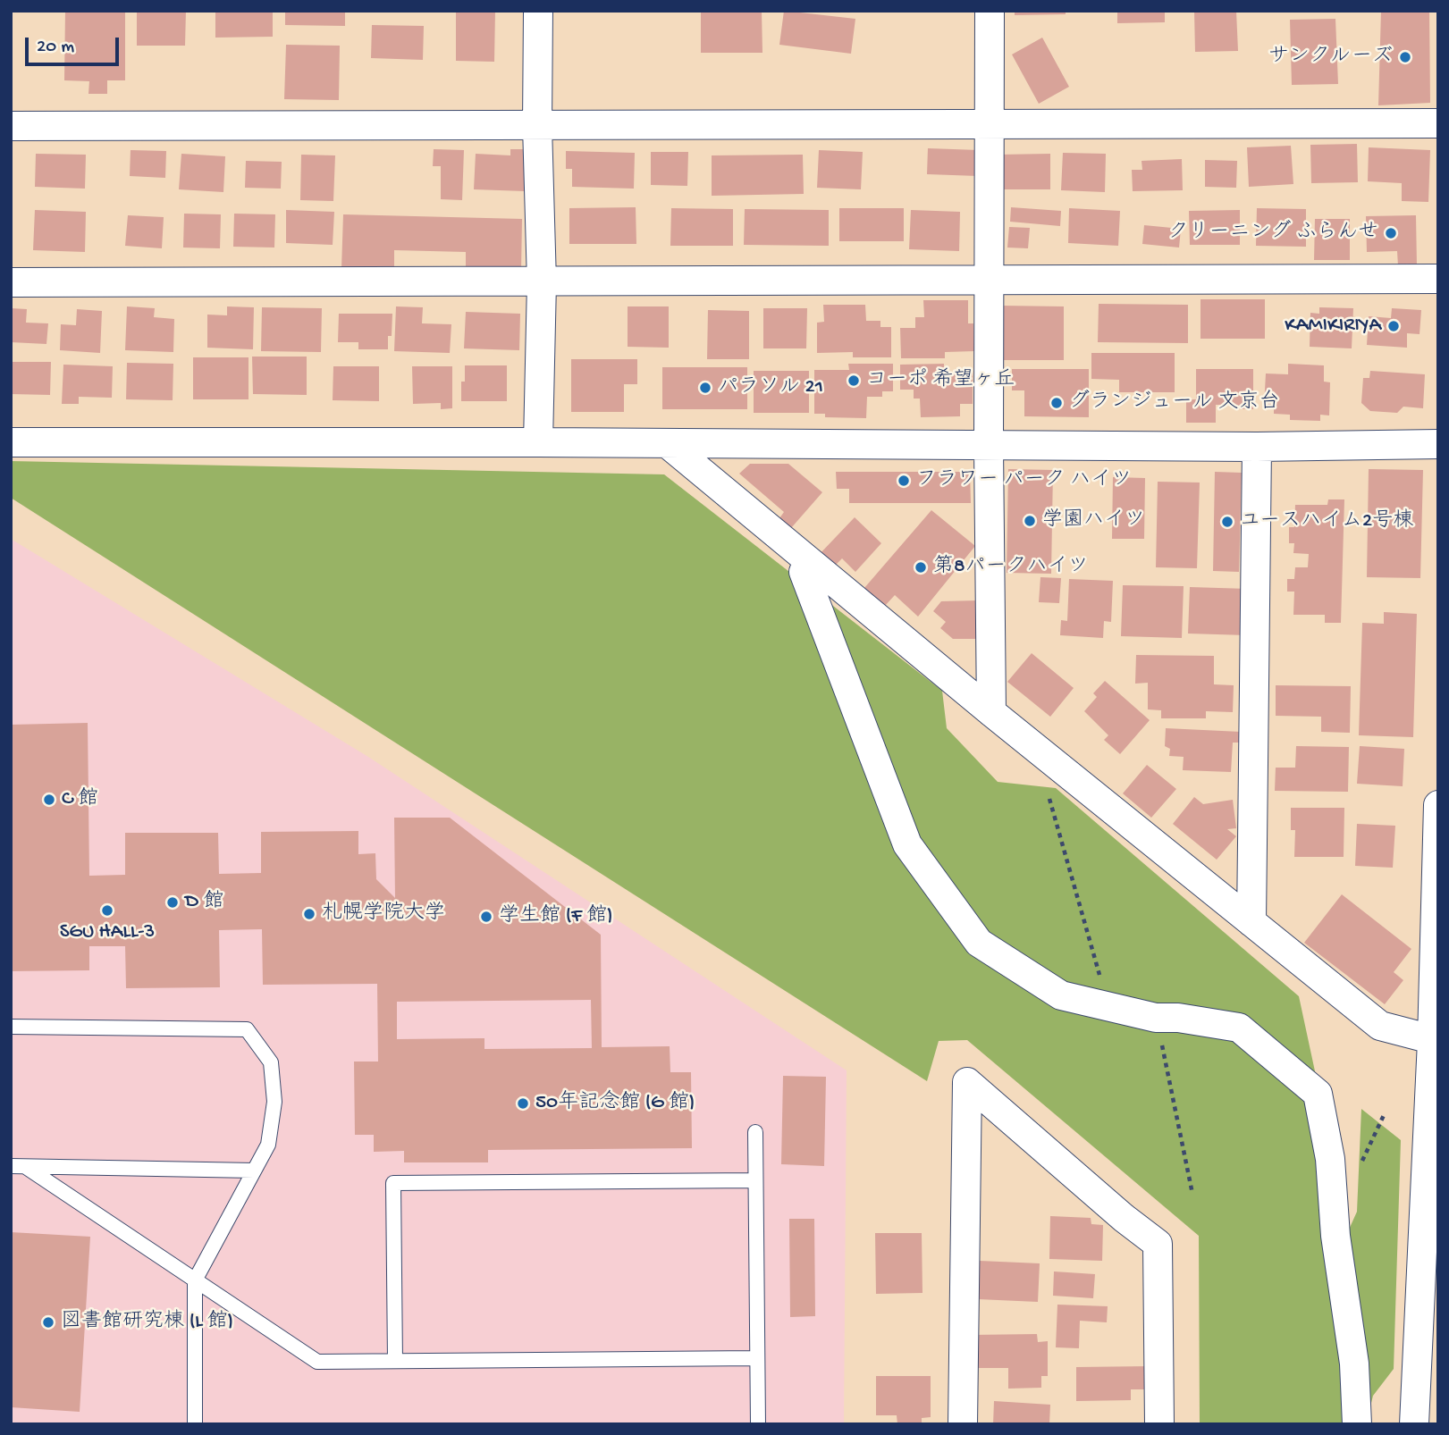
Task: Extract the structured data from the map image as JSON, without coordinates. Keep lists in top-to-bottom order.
{
  "places": [
    "サンクルーズ",
    "クリーニング ふらんせ",
    "KAMIKIRIYA",
    "コーポ 希望ヶ丘",
    "パラソル 21",
    "グランジュール 文京台",
    "フラワー パーク ハイツ",
    "学園ハイツ",
    "ユースハイム2号棟",
    "第8パークハイツ",
    "C 館",
    "D 館",
    "SGU HALL-3",
    "札幌学院大学",
    "学生館 (F 館)",
    "50年記念館 (G 館)",
    "図書館研究棟 (L 館)"
  ],
  "scale_bar": "20 m"
}
